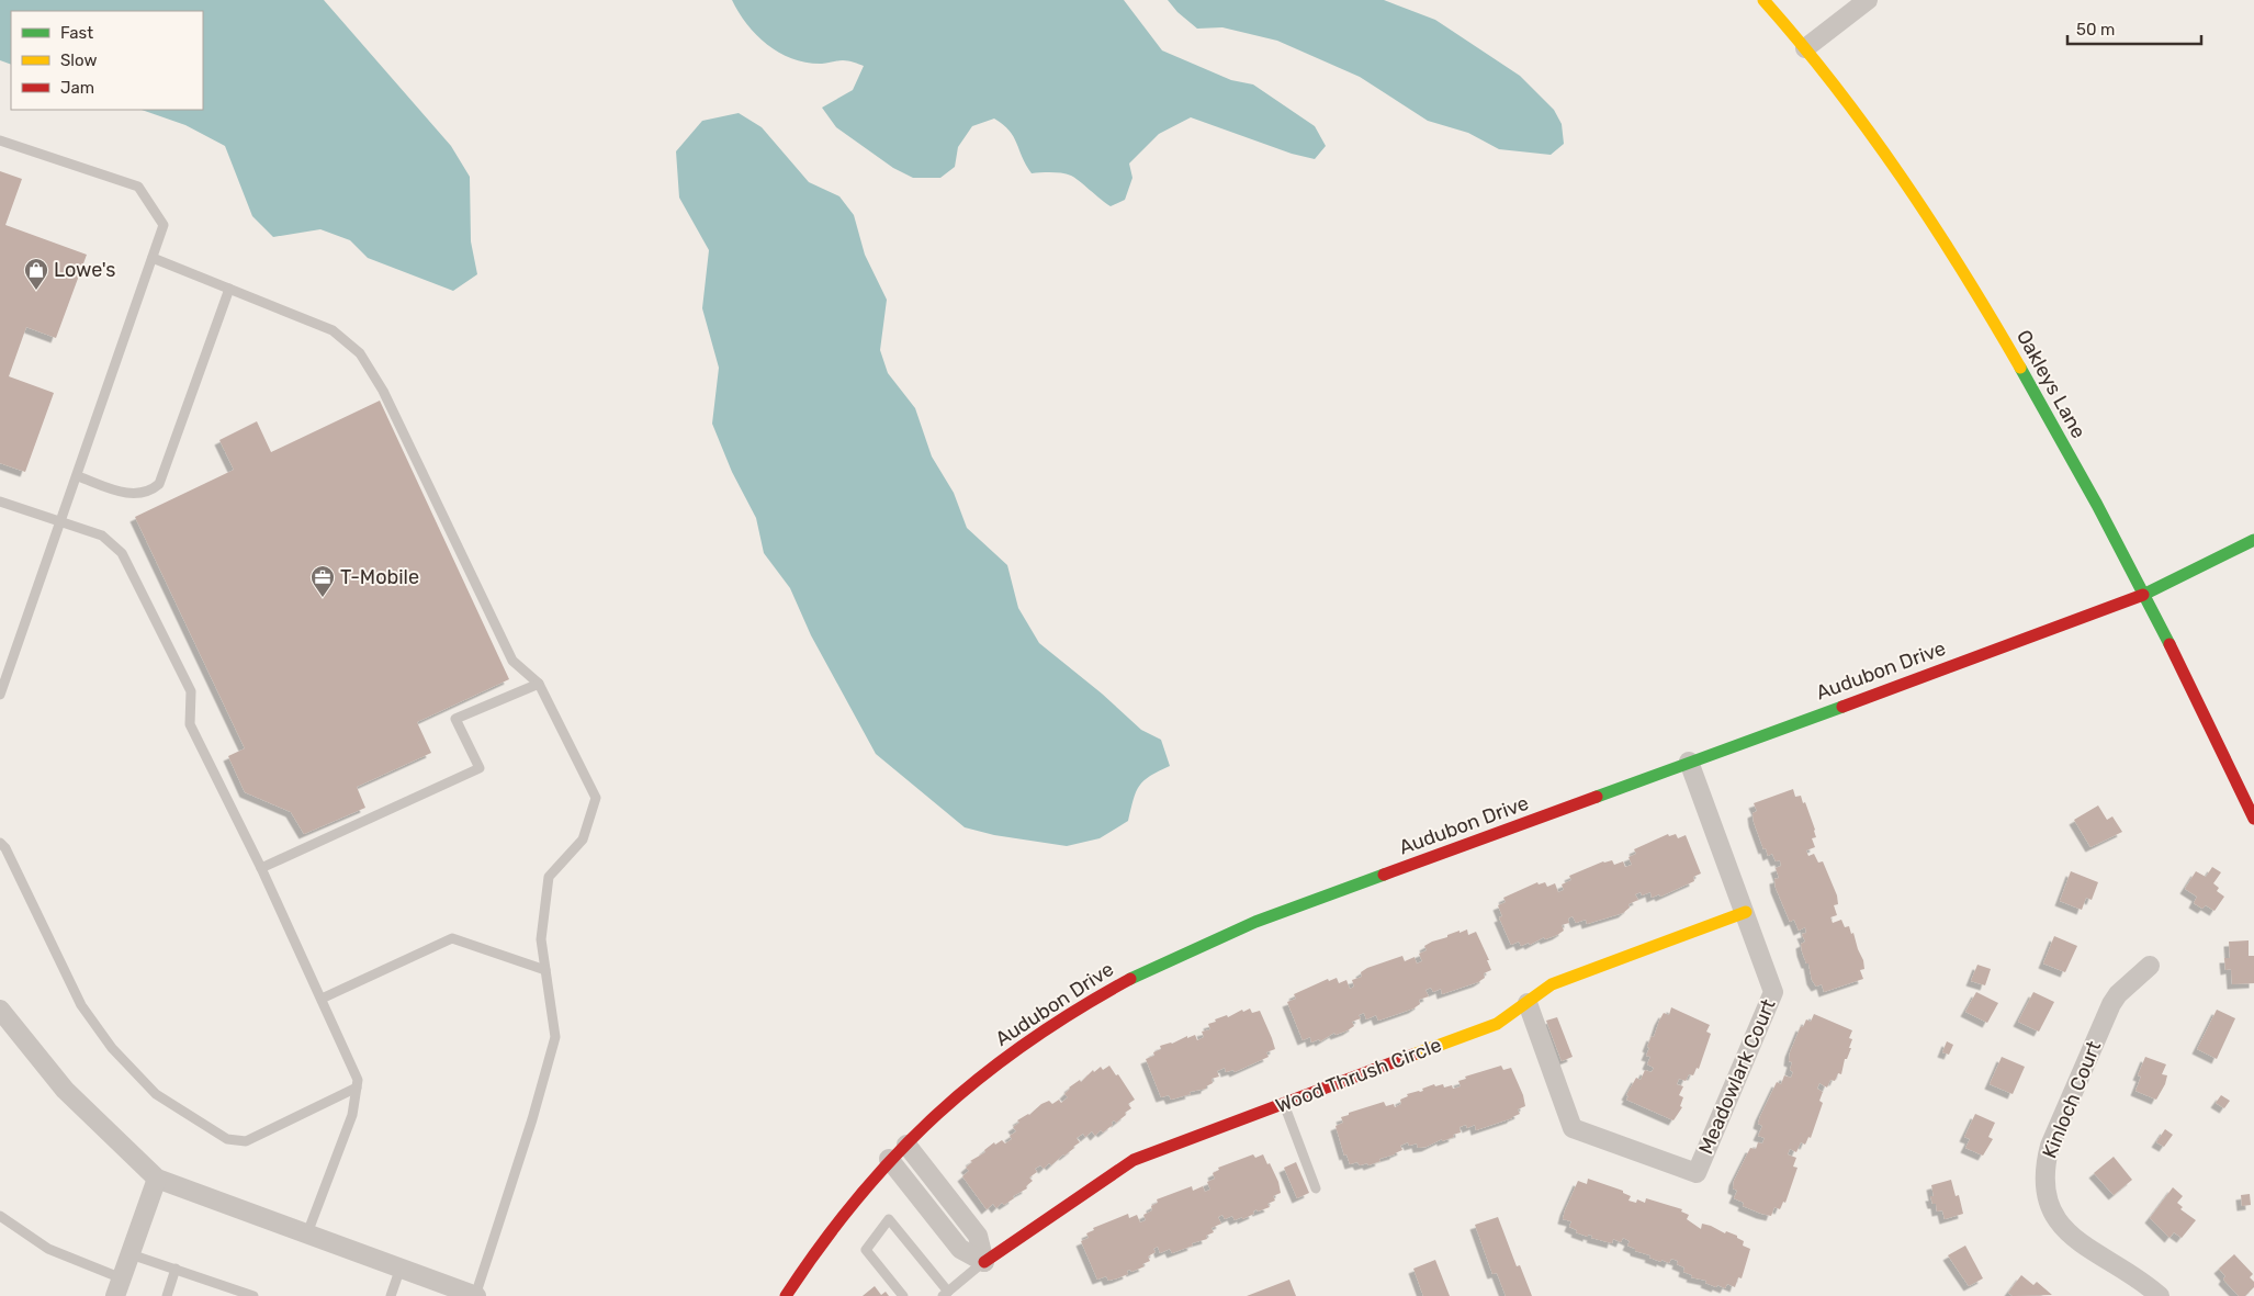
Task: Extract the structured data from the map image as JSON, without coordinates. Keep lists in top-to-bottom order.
{
  "streets": {
    "street": [
      "Oakleys Lane",
      "Audubon Drive",
      "Wood Thrush Circle",
      "Meadowlark Court",
      "Kinloch Court"
    ]
  },
  "crossings": [
    ["Oakleys Lane", "Audubon Drive"],
    ["Audubon Drive", "Meadowlark Court"],
    ["Wood Thrush Circle", "Meadowlark Court"]
  ],
  "places": {
    "shop": ["Lowe's"],
    "office": ["T-Mobile"]
  },
  "legend": ["Fast", "Slow", "Jam"],
  "scale_bar": "50 m"
}
